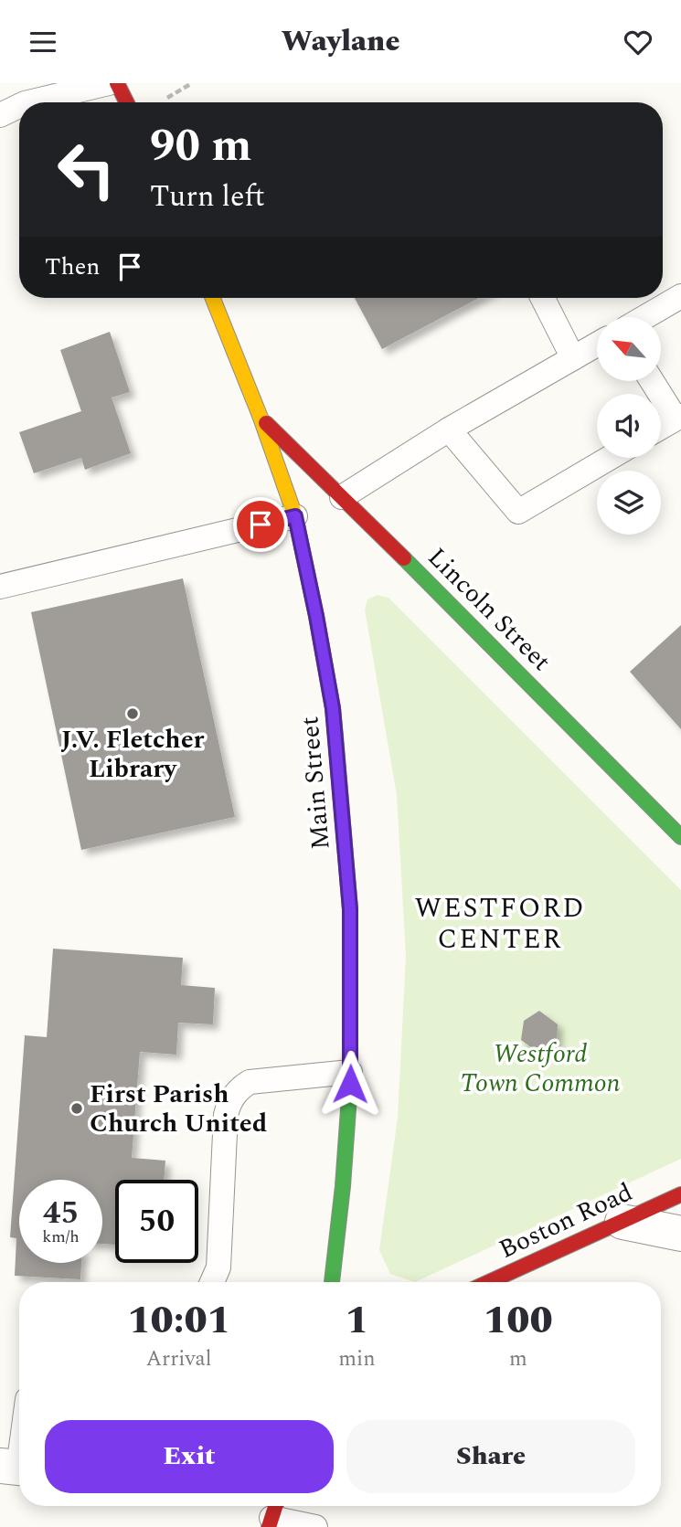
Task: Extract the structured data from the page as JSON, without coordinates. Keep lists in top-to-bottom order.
{
  "streets": {
    "main road": ["Lincoln Street", "Main Street", "Boston Road"]
  },
  "crossings": [
    ["Lincoln Street", "Main Street"]
  ],
  "districts": ["WESTFORD CENTER"],
  "parks": ["Westford Town Common"],
  "places": ["J.V. Fletcher Library", "First Parish Church United"],
  "north": "top left",
  "page": {
    "header": "Waylane",
    "turn": ["90 m", "Turn left"],
    "then": "Then",
    "speed": "45 km/h",
    "limit": "50",
    "eta": [
      "10:01",
      "Arrival",
      "1",
      "min",
      "100",
      "m"
    ],
    "buttons": ["Exit", "Share"]
  }
}
